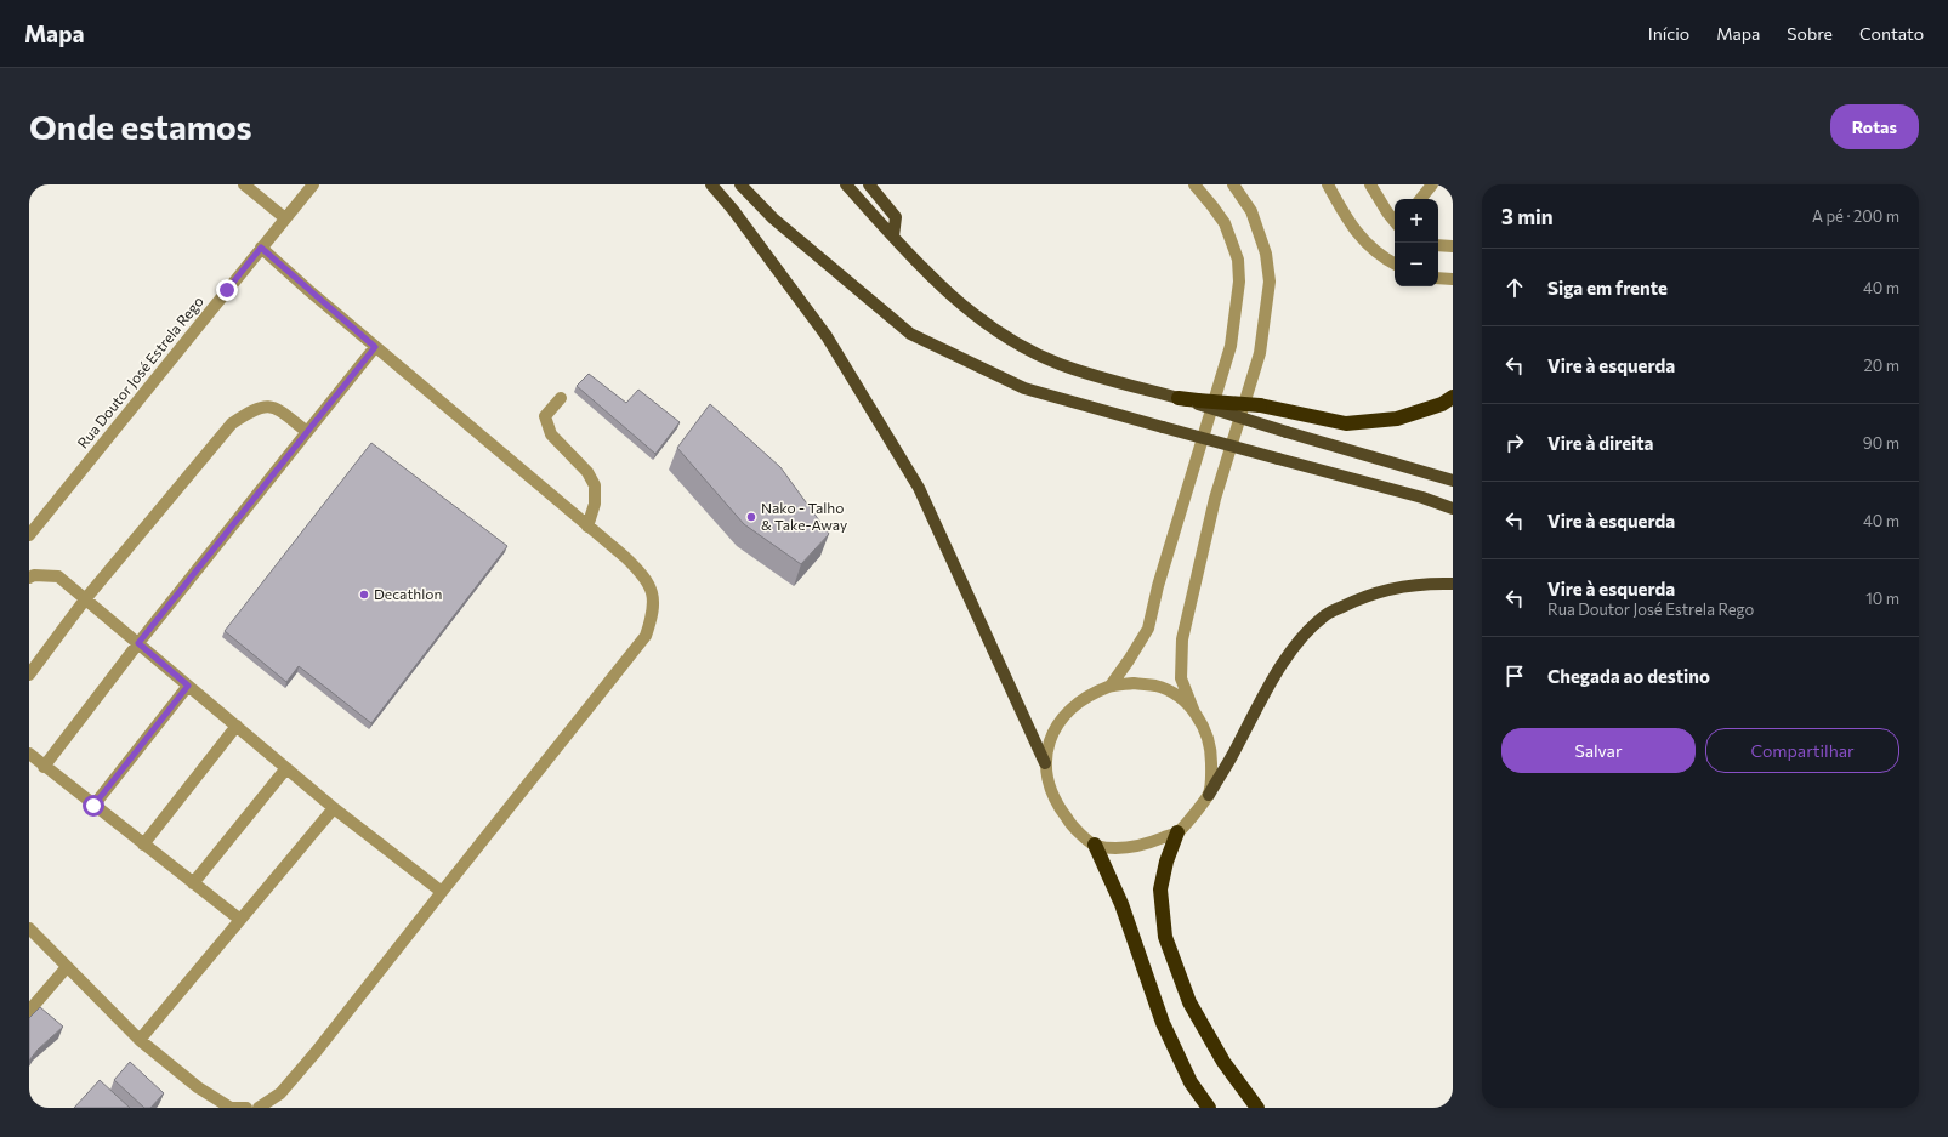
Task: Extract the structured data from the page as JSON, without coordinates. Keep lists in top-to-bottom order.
{
  "streets": {
    "street": ["Rua Doutor José Estrela Rego"]
  },
  "places": ["Nako - Talho & Take-Away", "Decathlon"],
  "page": {
    "header": "Mapa",
    "nav": [
      "Início",
      "Mapa",
      "Sobre",
      "Contato"
    ],
    "buttons": [
      "Rotas",
      ["Salvar", "Compartilhar"]
    ],
    "title": "Onde estamos",
    "heading": ["3 min", "A pé · 200 m"],
    "map_buttons": ["+", "−"],
    "list": [
      ["Siga em frente", "40 m"],
      ["Vire à esquerda", "20 m"],
      ["Vire à direita", "90 m"],
      ["Vire à esquerda", "40 m"],
      ["Vire à esquerda", "Rua Doutor José Estrela Rego", "10 m"],
      "Chegada ao destino"
    ]
  }
}
